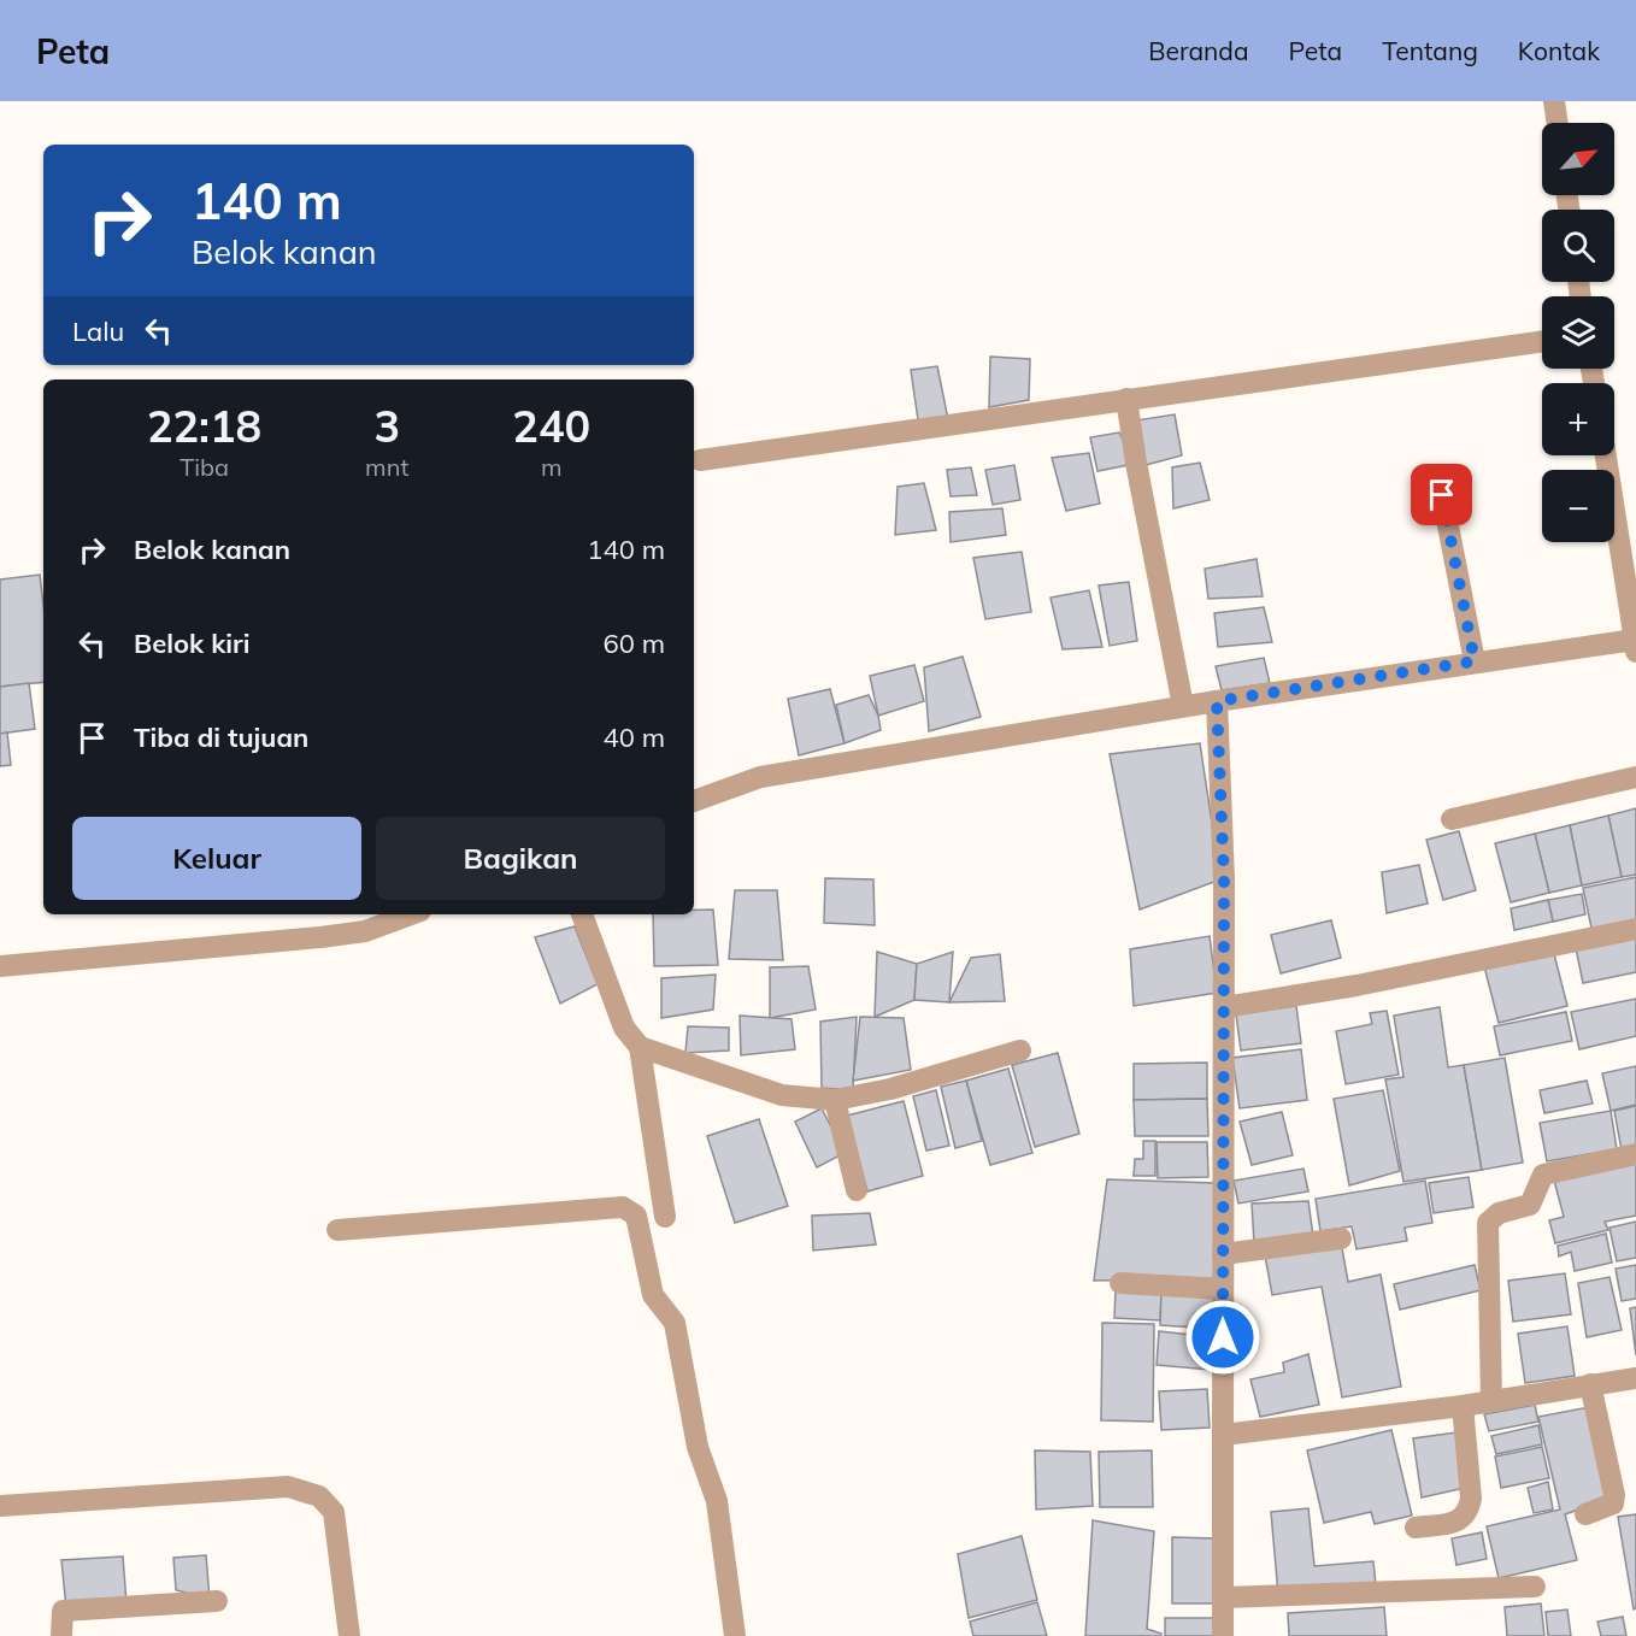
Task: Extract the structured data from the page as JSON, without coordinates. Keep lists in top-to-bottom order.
{
  "north": "top right",
  "page": {
    "header": "Peta",
    "nav": [
      "Beranda",
      "Peta",
      "Tentang",
      "Kontak"
    ],
    "map_buttons": ["+", "−"],
    "turn": ["140 m", "Belok kanan"],
    "then": "Lalu",
    "eta": [
      "22:18",
      "Tiba",
      "3",
      "mnt",
      "240",
      "m"
    ],
    "list": [
      {
        "name": "Belok kanan",
        "value": "140 m"
      },
      {
        "name": "Belok kiri",
        "value": "60 m"
      },
      {
        "name": "Tiba di tujuan",
        "value": "40 m"
      }
    ],
    "buttons": ["Keluar", "Bagikan"]
  }
}
